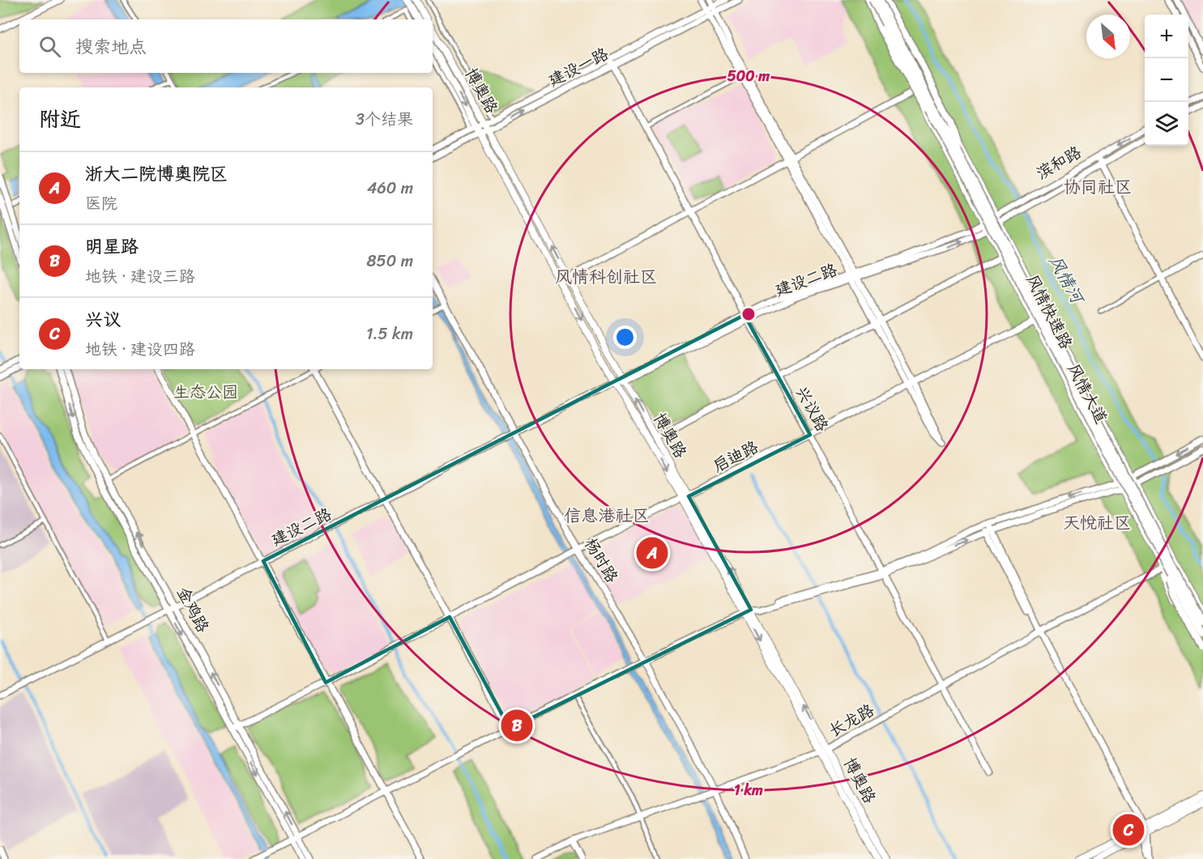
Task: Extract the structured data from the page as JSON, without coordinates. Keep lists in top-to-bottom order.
{
  "streets": {
    "highway": ["风情快速路"],
    "main road": ["博奥路", "风情大道"],
    "street": [
      "建设一路",
      "滨和路",
      "建设二路",
      "兴议路",
      "启迪路",
      "杨时路",
      "金鸡路",
      "长龙路"
    ]
  },
  "crossings": [
    ["建设一路", "博奥路"],
    ["建设一路", "兴议路"],
    ["博奥路", "建设二路"],
    ["博奥路", "启迪路"],
    ["博奥路", "长龙路"],
    ["滨和路", "建设二路"],
    ["滨和路", "风情大道"],
    ["建设二路", "风情大道"],
    ["建设二路", "兴议路"],
    ["建设二路", "杨时路"],
    ["建设二路", "金鸡路"],
    ["风情快速路", "风情大道"],
    ["风情快速路", "长龙路"],
    ["风情大道", "启迪路"],
    ["风情大道", "长龙路"],
    ["兴议路", "启迪路"],
    ["兴议路", "长龙路"],
    ["启迪路", "杨时路"],
    ["启迪路", "金鸡路"],
    ["杨时路", "长龙路"]
  ],
  "districts": [
    "协同社区",
    "风情科创社区",
    "信息港社区",
    "天悦社区"
  ],
  "water": ["风情河"],
  "parks": ["生态公园"],
  "north": "bottom right",
  "page": {
    "map_buttons": ["+", "−"],
    "search": "搜索地点",
    "heading": ["附近", "3个结果"],
    "list": [
      {
        "mark": "A",
        "name": "浙大二院博奥院区",
        "note": "医院",
        "value": "460 m"
      },
      {
        "mark": "B",
        "name": "明星路",
        "note": "地铁 · 建设三路",
        "value": "850 m"
      },
      {
        "mark": "C",
        "name": "兴议",
        "note": "地铁 · 建设四路",
        "value": "1.5 km"
      }
    ],
    "pins": ["A", "B", "C"]
  },
  "rings": ["500 m", "1 km"]
}
